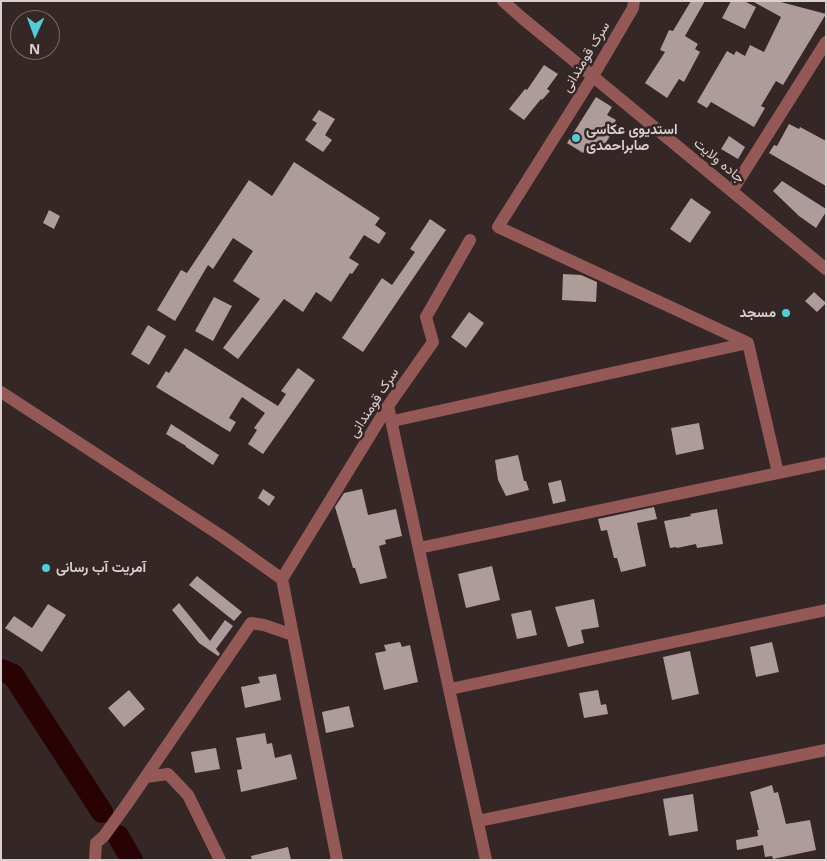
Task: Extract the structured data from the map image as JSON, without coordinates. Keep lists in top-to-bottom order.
{
  "streets": {
    "street": ["سرک قومندانی", "جاده ولایت"]
  },
  "crossings": [
    ["سرک قومندانی", "جاده ولایت"]
  ],
  "places": ["استدیوی عکاسی صابراحمدی", "مسجد", "آمریت آب رسانی"],
  "north": "bottom"
}
